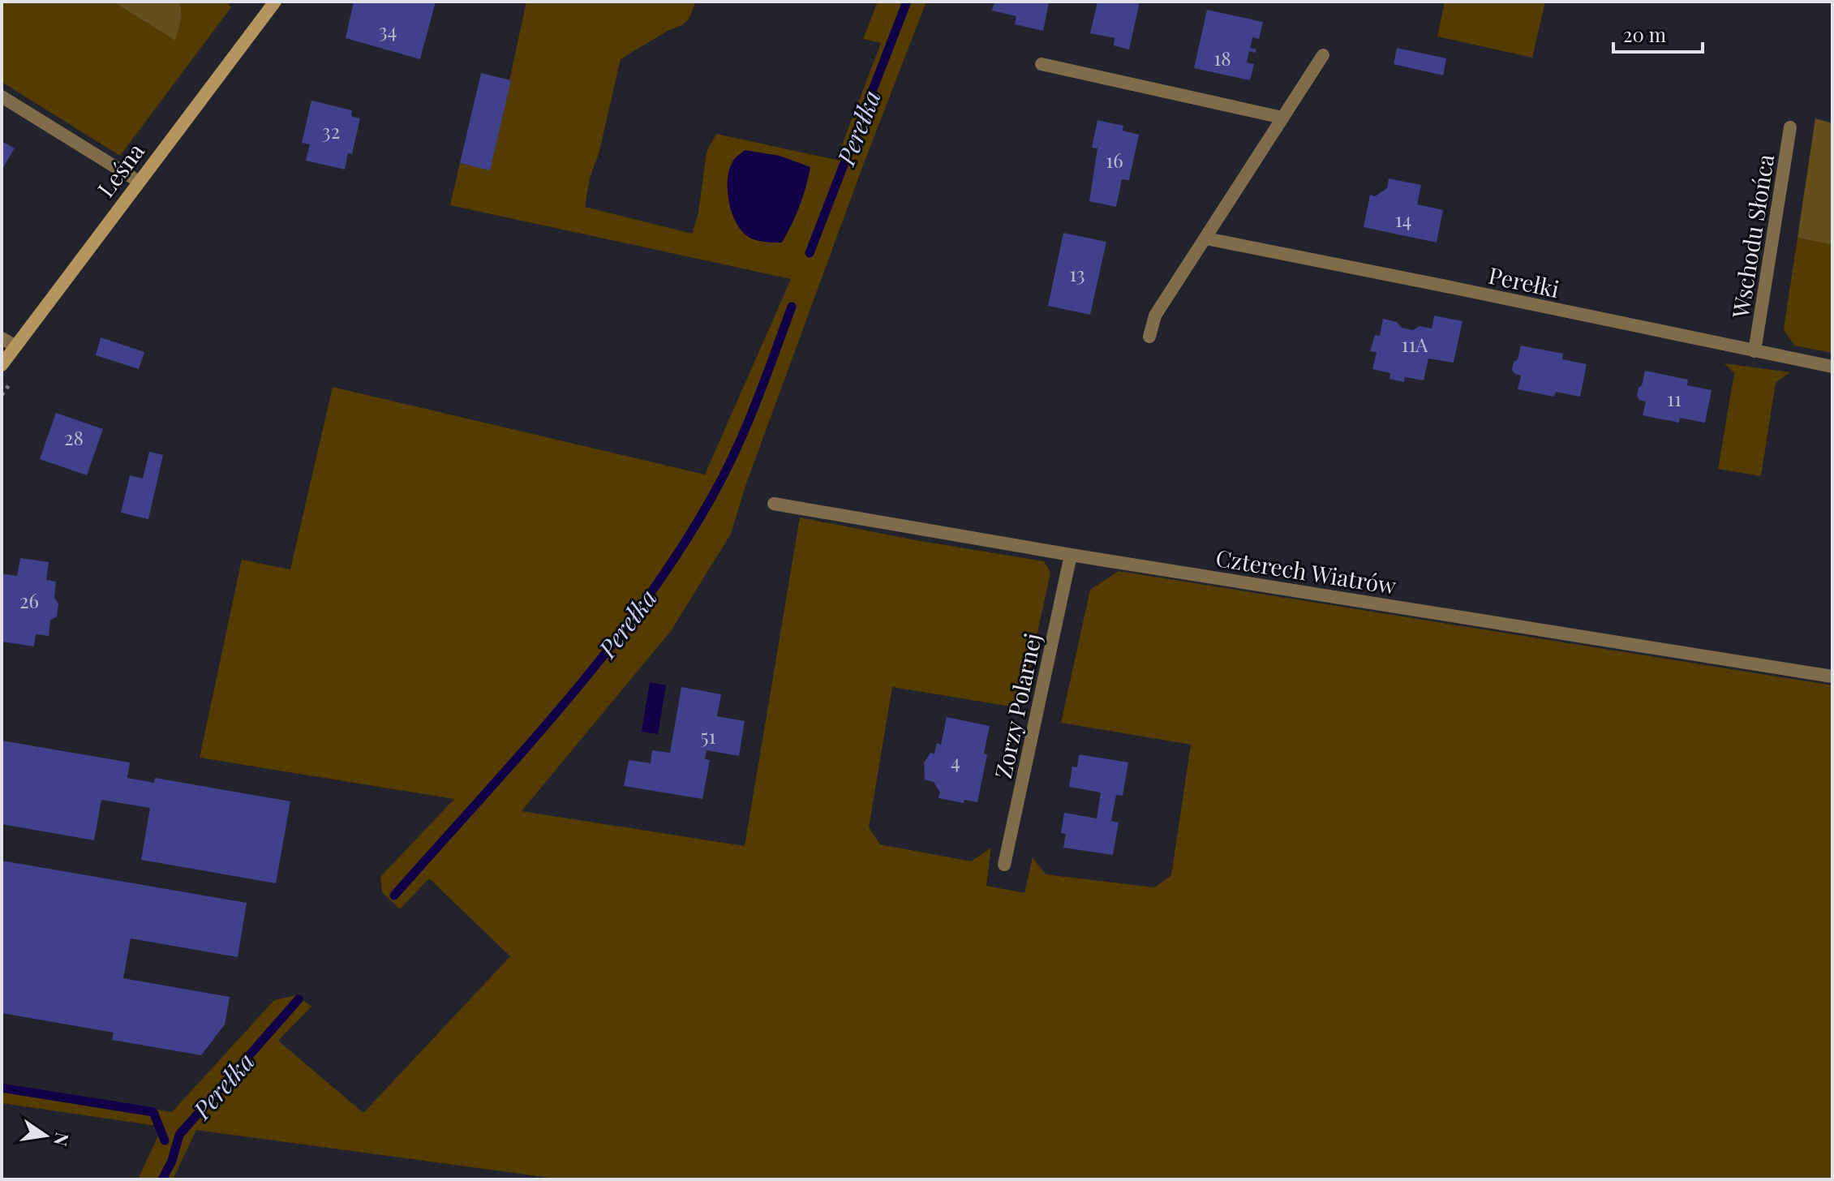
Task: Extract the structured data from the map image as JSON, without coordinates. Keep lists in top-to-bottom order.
{
  "streets": {
    "street": [
      "Leśna",
      "Wschodu Słońca",
      "Perełki",
      "Czterech Wiatrów",
      "Zorzy Polarnej"
    ]
  },
  "crossings": [
    ["Wschodu Słońca", "Perełki"],
    ["Czterech Wiatrów", "Zorzy Polarnej"]
  ],
  "water": ["Perełka"],
  "house_numbers": [
    "34",
    "18",
    "32",
    "16",
    "14",
    "13",
    "11A",
    "11",
    "28",
    "26",
    "51",
    "4"
  ],
  "scale_bar": "20 m",
  "north": "right"
}
